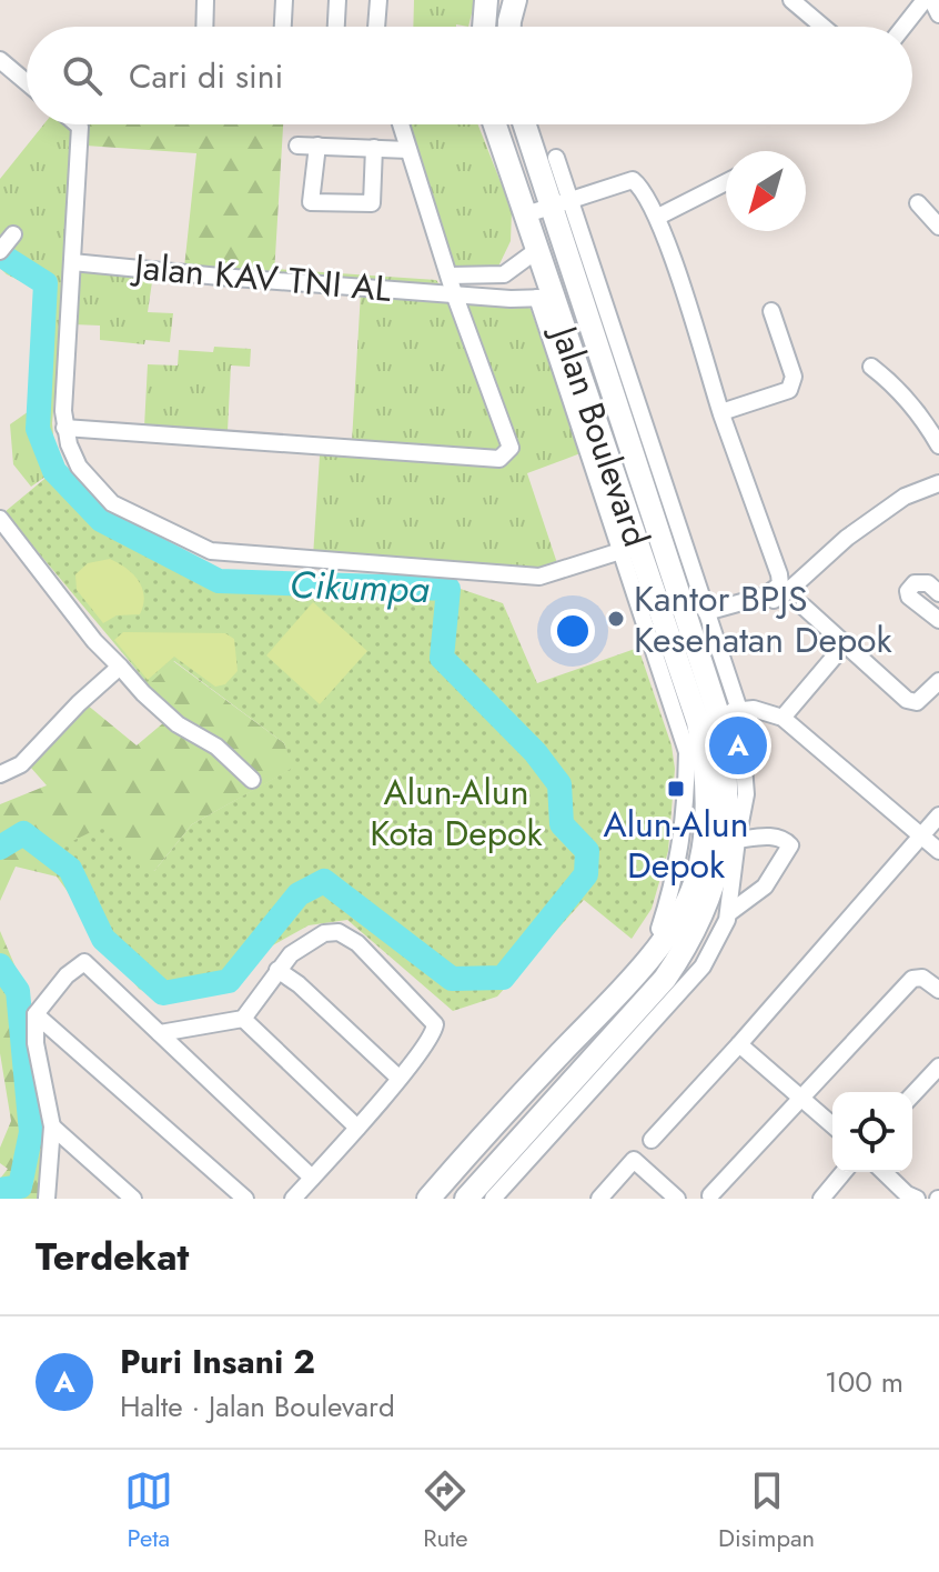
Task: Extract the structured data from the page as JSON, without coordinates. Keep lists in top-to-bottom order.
{
  "streets": {
    "main road": ["Jalan Boulevard"],
    "street": ["Jalan KAV TNI AL"]
  },
  "crossings": [
    ["Jalan KAV TNI AL", "Jalan Boulevard"]
  ],
  "water": ["Cikumpa"],
  "parks": ["Alun-Alun Kota Depok"],
  "places": {
    "other": ["Kantor BPJS Kesehatan Depok"],
    "transit": ["Alun-Alun Depok"]
  },
  "north": "bottom left",
  "page": {
    "search": "Cari di sini",
    "pins": "A",
    "heading": "Terdekat",
    "list": [
      {
        "mark": "A",
        "name": "Puri Insani 2",
        "note": "Halte · Jalan Boulevard",
        "value": "100 m"
      }
    ],
    "nav": ["Peta", "Rute", "Disimpan"]
  }
}
